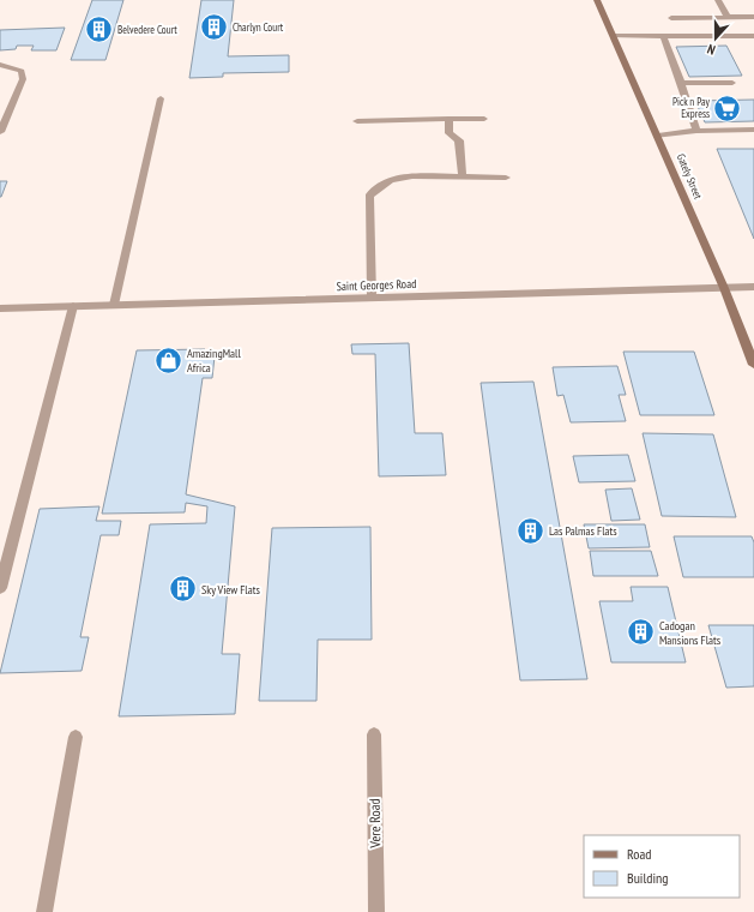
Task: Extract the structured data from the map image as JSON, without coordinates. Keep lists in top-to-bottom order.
{
  "streets": {
    "street": ["Gately Street", "Saint Georges Road", "Vere Road"]
  },
  "crossings": [
    ["Gately Street", "Saint Georges Road"]
  ],
  "places": {
    "building": [
      "Charlyn Court",
      "Belvedere Court",
      "Las Palmas Flats",
      "Sky View Flats",
      "Cadogan Mansions Flats"
    ],
    "supermarket": ["Pick n Pay Express"],
    "shop": ["AmazingMall Africa"]
  },
  "legend": ["Road", "Building"],
  "north": "bottom"
}
